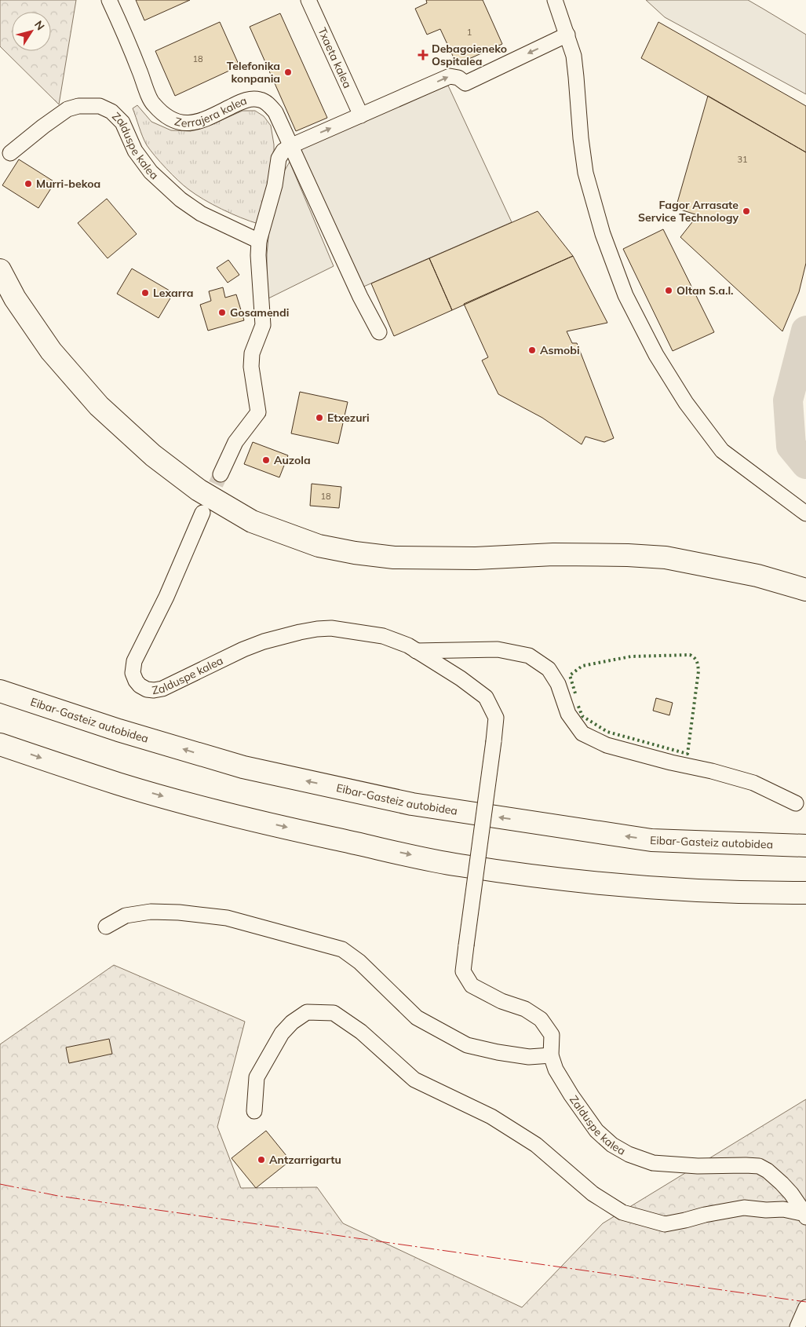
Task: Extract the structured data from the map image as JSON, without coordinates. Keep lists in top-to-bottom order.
{
  "streets": {
    "main road": ["Eibar-Gasteiz autobidea"],
    "street": ["Txaeta kalea", "Zerrajera kalea", "Zalduspe kalea"]
  },
  "places": {
    "health": ["Debagoieneko Ospitalea"],
    "other": [
      "Telefonika konpania",
      "Murri-bekoa",
      "Fagor Arrasate Service Technology",
      "Oltan S.a.l.",
      "Lexarra",
      "Gosamendi",
      "Asmobi",
      "Etxezuri",
      "Auzola",
      "Antzarrigartu"
    ]
  },
  "house_numbers": [
    "1",
    "18",
    "31",
    "18"
  ],
  "north": "top right"
}
